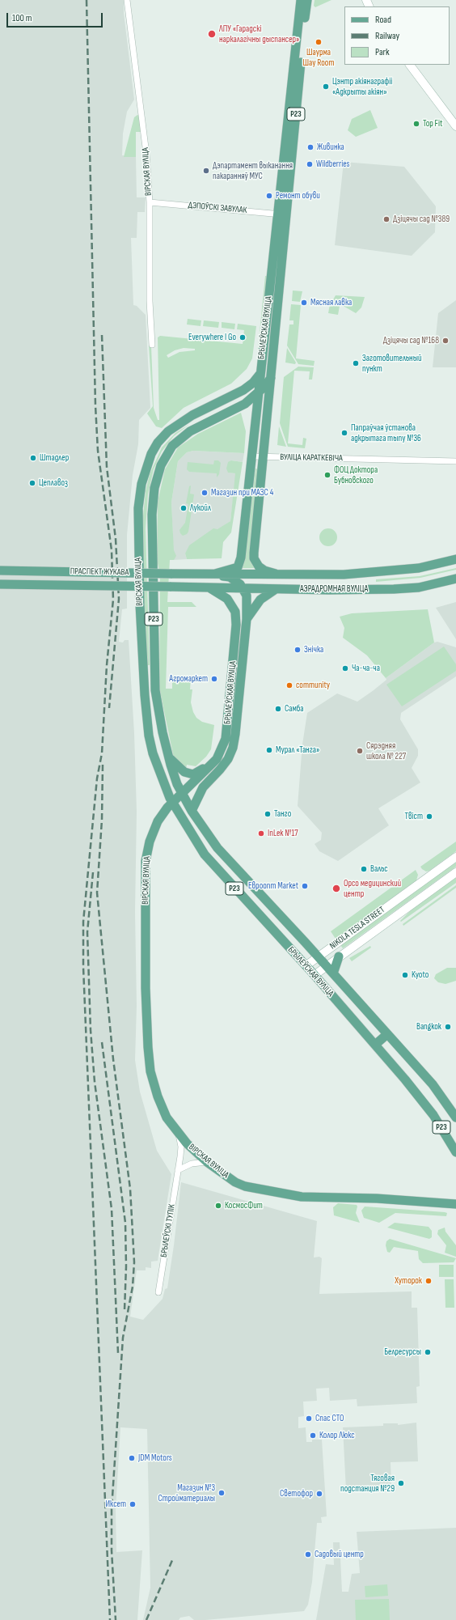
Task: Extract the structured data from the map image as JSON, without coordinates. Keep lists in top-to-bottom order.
{
  "streets": {
    "main road": [
      "Р23",
      "ВІРСКАЯ ВУЛІЦА",
      "БРЫЛЕЎСКАЯ ВУЛІЦА",
      "ПРАСПЕКТ ЖУКАВА",
      "АЭРАДРОМНАЯ ВУЛІЦА",
      "NIKOLA TESLA STREET"
    ],
    "street": ["ДЭПОЎСКІ ЗАВУЛАК", "ВУЛІЦА КАРАТКЕВІЧА", "БРЫЛЕЎСКІ ТУПІК"]
  },
  "crossings": [
    ["ВІРСКАЯ ВУЛІЦА", "ДЭПОЎСКІ ЗАВУЛАК"],
    ["ВІРСКАЯ ВУЛІЦА", "БРЫЛЕЎСКАЯ ВУЛІЦА"],
    ["ВІРСКАЯ ВУЛІЦА", "БРЫЛЕЎСКІ ТУПІК"],
    ["ДЭПОЎСКІ ЗАВУЛАК", "БРЫЛЕЎСКАЯ ВУЛІЦА"],
    ["БРЫЛЕЎСКАЯ ВУЛІЦА", "ВУЛІЦА КАРАТКЕВІЧА"],
    ["БРЫЛЕЎСКАЯ ВУЛІЦА", "ПРАСПЕКТ ЖУКАВА"],
    ["БРЫЛЕЎСКАЯ ВУЛІЦА", "АЭРАДРОМНАЯ ВУЛІЦА"],
    ["БРЫЛЕЎСКАЯ ВУЛІЦА", "NIKOLA TESLA STREET"],
    ["ПРАСПЕКТ ЖУКАВА", "АЭРАДРОМНАЯ ВУЛІЦА"]
  ],
  "places": [
    "ЛПУ «Гарадскі наркалагічны дыспансер»",
    "Шаурма Шау Room",
    "Цэнтр акіянаграфіі «Адкрыты акіян»",
    "Top Fit",
    "Живинка",
    "Wildberries",
    "Дэпартамент выканання пакаранняў МУС",
    "Ремонт обуви",
    "Дзіцячы сад №389",
    "Мясная лавка",
    "Everywhere I Go",
    "Дзіцячы сад №168",
    "Заготовительный пункт",
    "Папраўчая ўстанова адкрытага тыпу №36",
    "Штадлер",
    "ФОЦ Доктора Бубновского",
    "Цеплавоз",
    "Магазин при МАЗС 4",
    "Лукойл",
    "Знічка",
    "Ча-ча-ча",
    "Агромаркет",
    "community",
    "Самба",
    "Мурал «Танга»",
    "Сярэдняя школа № 227",
    "Танго",
    "Твіст",
    "InLek №17",
    "Вальс",
    "Евроопт Market",
    "Орсо медицинский центр",
    "Kyoto",
    "Bangkok",
    "КосмосФит",
    "Хуторок",
    "Белресурсы",
    "Спас СТО",
    "Колор Люкс",
    "JDM Motors",
    "Тяговая подстанция №29",
    "Магазин №3 Стройматериалы",
    "Светофор",
    "Иксет",
    "Садовый центр"
  ],
  "legend": ["Road", "Railway", "Park"],
  "scale_bar": "100 m"
}
